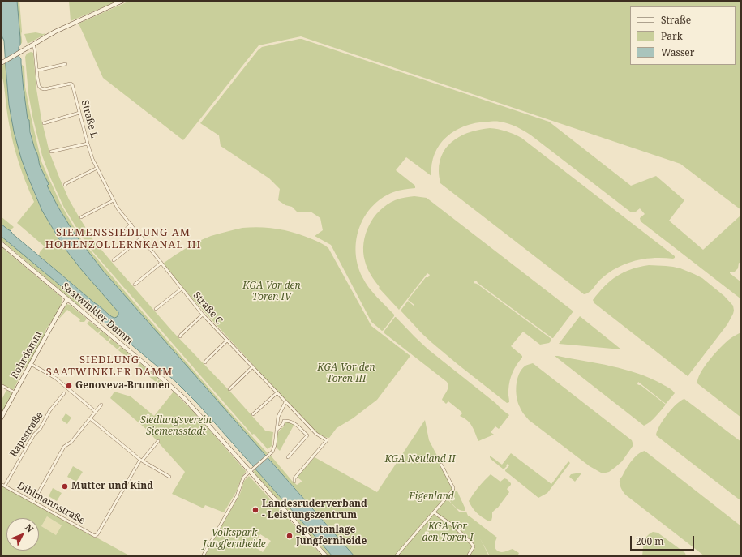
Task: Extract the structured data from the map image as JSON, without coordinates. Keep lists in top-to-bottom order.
{
  "streets": {
    "main road": ["Saatwinkler Damm", "Rohrdamm"],
    "street": [
      "Straße L",
      "Straße C",
      "Rapsstraße",
      "Dihlmannstraße"
    ]
  },
  "crossings": [
    ["Straße L", "Straße C"],
    ["Saatwinkler Damm", "Rohrdamm"],
    ["Rapsstraße", "Dihlmannstraße"]
  ],
  "districts": ["SIEMENSSIEDLUNG AM HOHENZOLLERNKANAL III", "SIEDLUNG SAATWINKLER DAMM"],
  "parks": [
    "KGA Vor den Toren IV",
    "KGA Vor den Toren III",
    "Siedlungsverein Siemensstadt",
    "KGA Neuland II",
    "Eigenland",
    "KGA Vor den Toren I",
    "Volkspark Jungfernheide"
  ],
  "places": [
    "Genoveva-Brunnen",
    "Mutter und Kind",
    "Landesruderverband - Leistungszentrum",
    "Sportanlage Jungfernheide"
  ],
  "legend": ["Straße", "Park", "Wasser"],
  "scale_bar": "200 m",
  "north": "top right"
}
